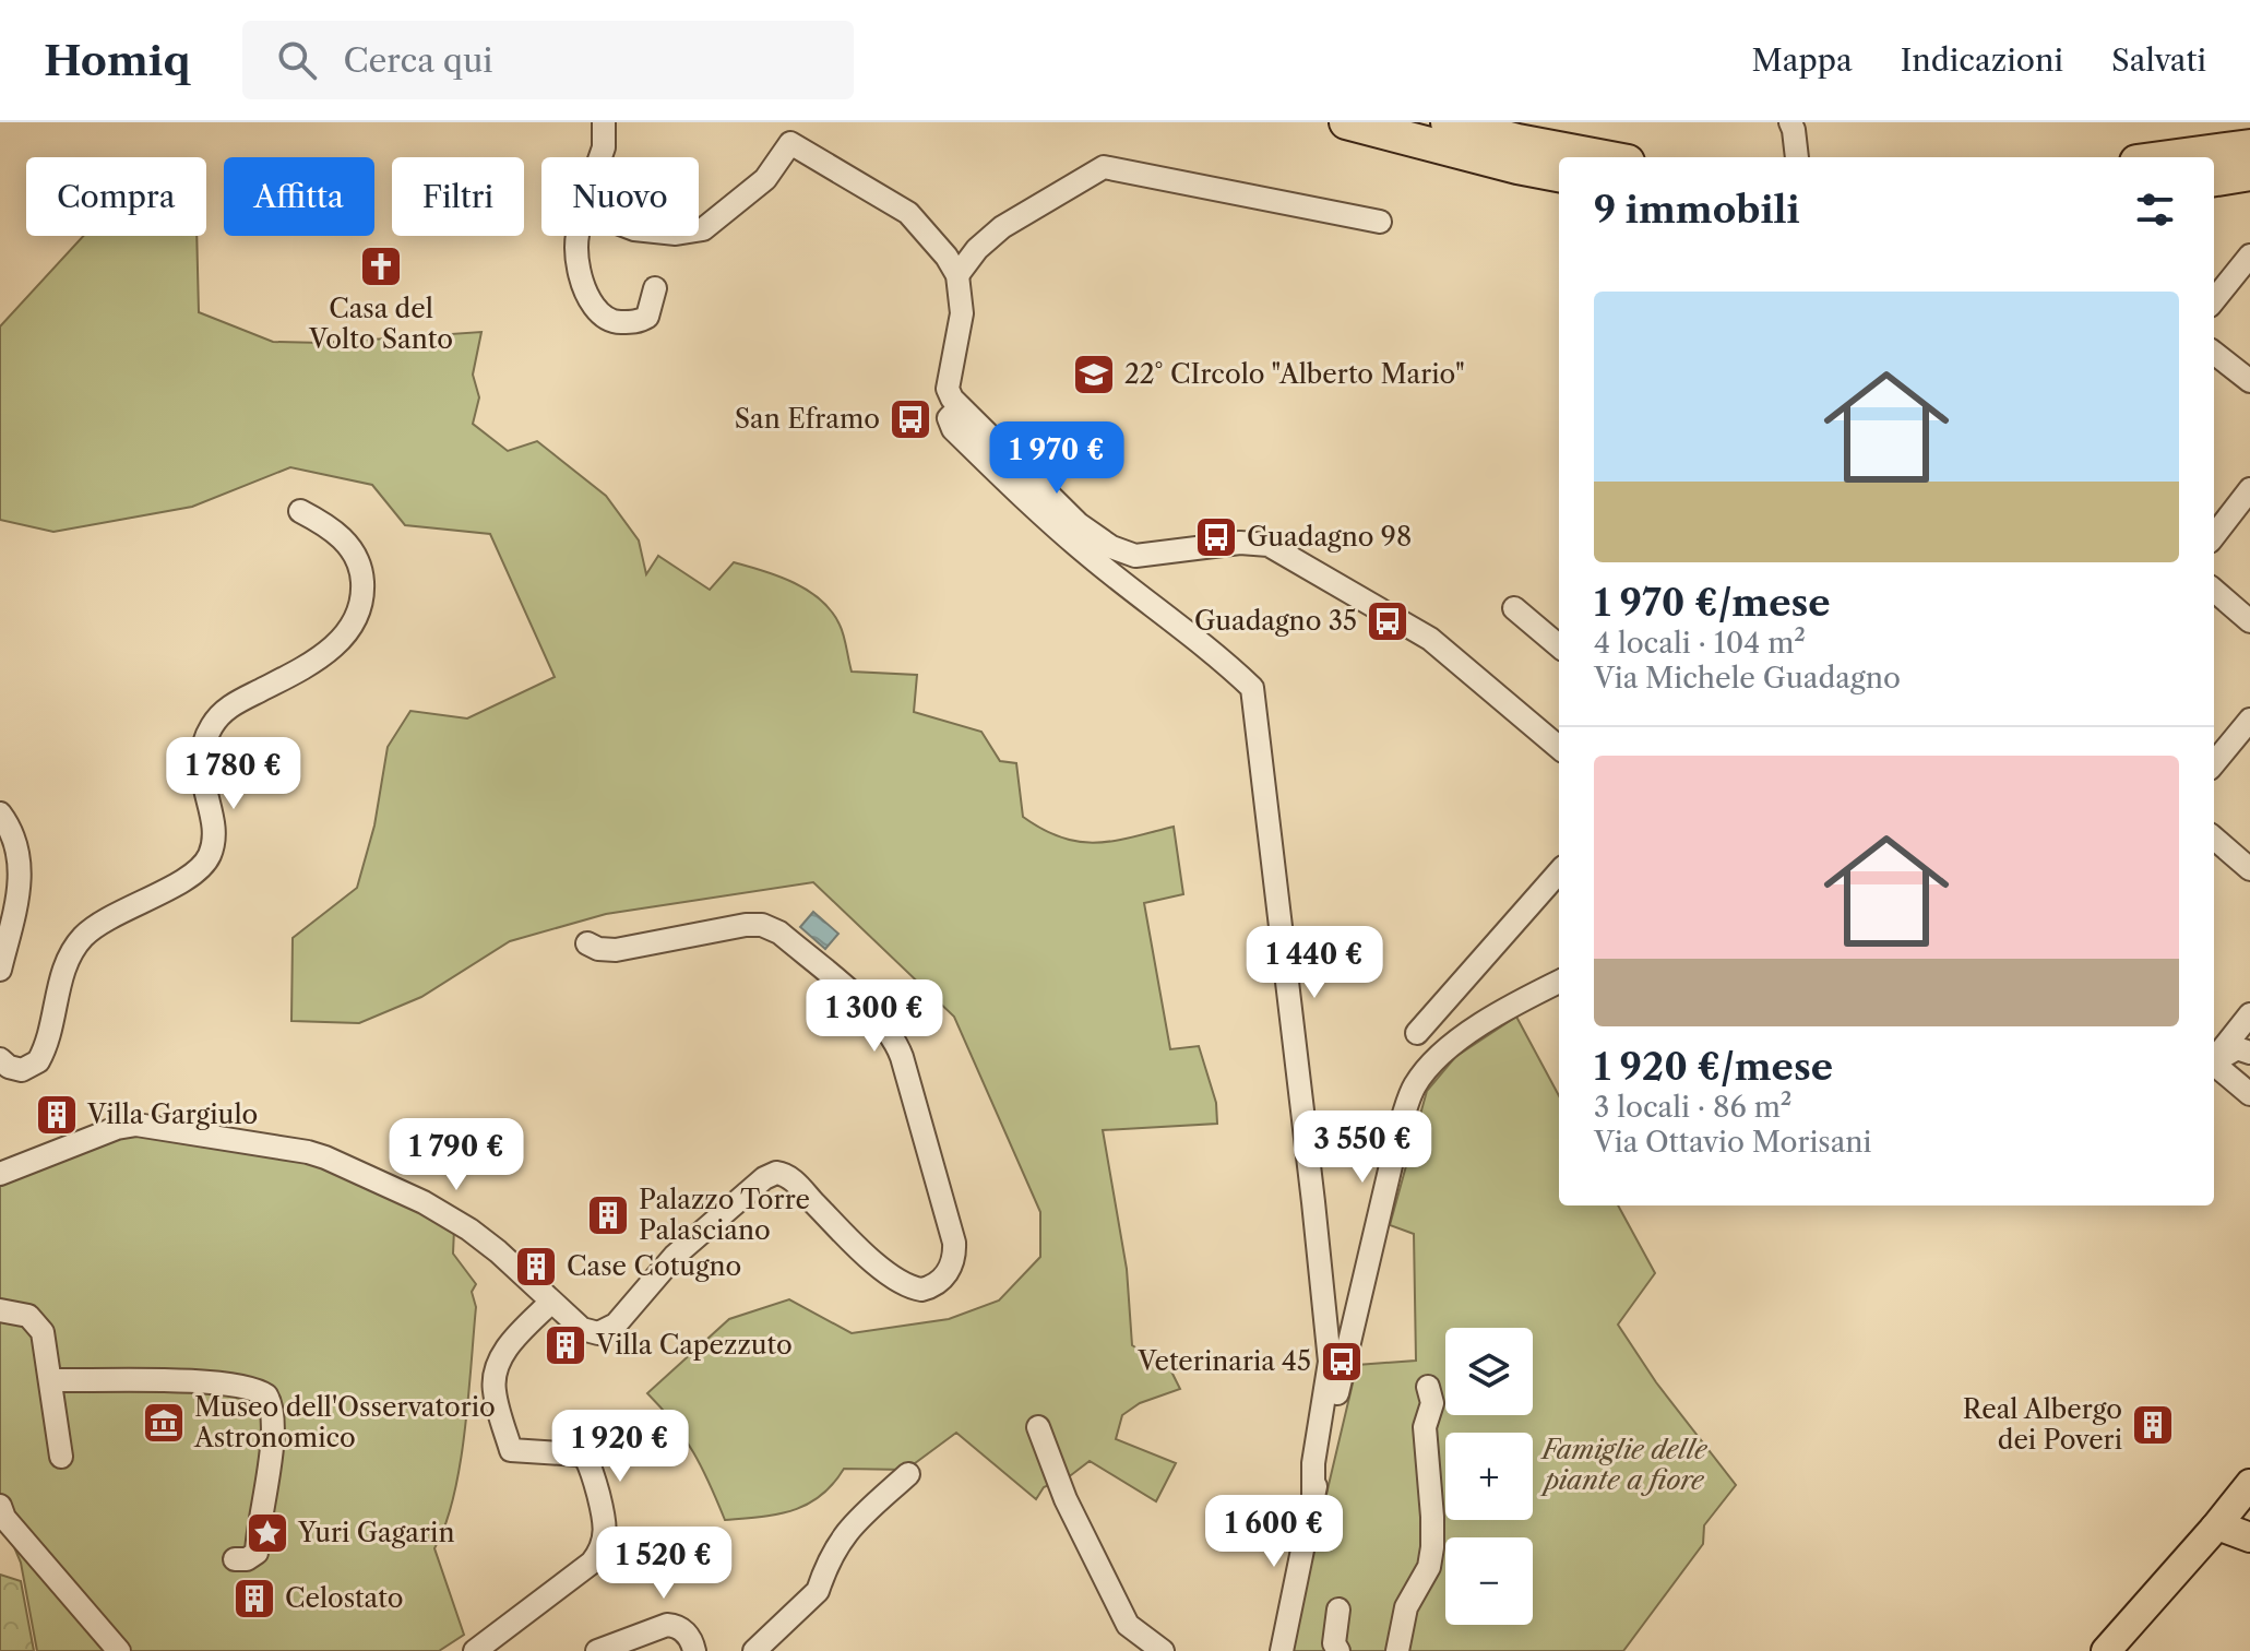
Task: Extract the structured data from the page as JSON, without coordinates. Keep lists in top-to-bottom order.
{
  "parks": ["Famiglie delle piante a fiore"],
  "places": {
    "church": ["Casa del Volto Santo"],
    "school or university": ["22° CIrcolo \"Alberto Mario\""],
    "bus stop": [
      "San Eframo",
      "Guadagno 98",
      "Guadagno 35",
      "Veterinaria 45"
    ],
    "building": [
      "Villa Gargiulo",
      "Palazzo Torre Palasciano",
      "Case Cotugno",
      "Villa Capezzuto",
      "Real Albergo dei Poveri",
      "Celostato"
    ],
    "museum": ["Museo dell'Osservatorio Astronomico"],
    "place": ["Yuri Gagarin"]
  },
  "page": {
    "header": "Homiq",
    "search": "Cerca qui",
    "nav": ["Mappa", "Indicazioni", "Salvati"],
    "chip": [
      "Compra",
      "Affitta",
      "Filtri",
      "Nuovo"
    ],
    "heading": "9 immobili",
    "list": [
      {
        "name": "1 970 €/mese",
        "note": "4 locali · 104 m² · Via Michele Guadagno"
      },
      {
        "name": "1 920 €/mese",
        "note": "3 locali · 86 m² · Via Ottavio Morisani"
      }
    ],
    "price": [
      "1 970 €",
      "1 780 €",
      "1 440 €",
      "1 300 €",
      "3 550 €",
      "1 790 €",
      "1 920 €",
      "1 600 €",
      "1 520 €"
    ],
    "map_buttons": ["+", "−"]
  }
}
